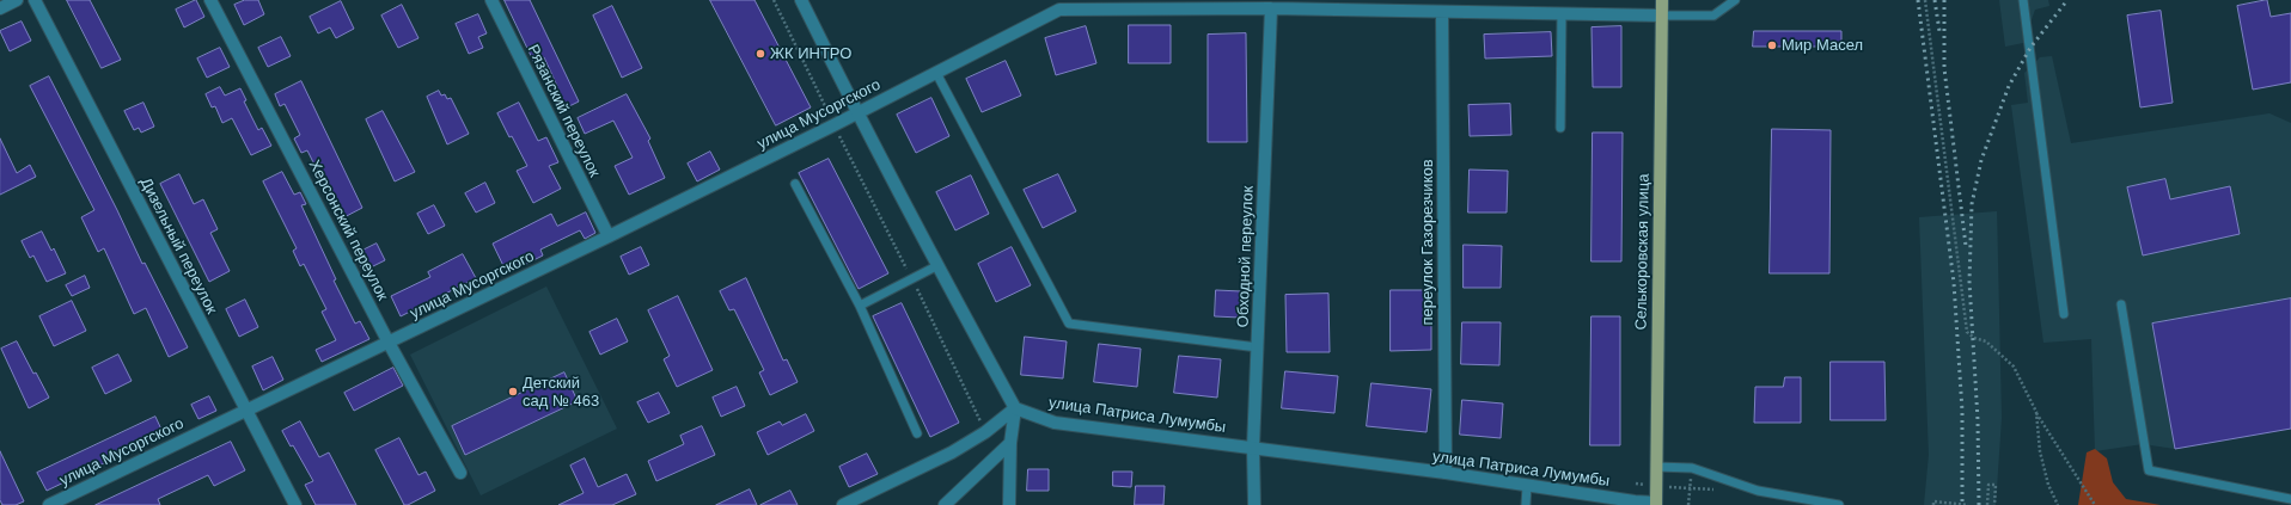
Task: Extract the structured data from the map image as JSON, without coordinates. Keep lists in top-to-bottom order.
{
  "streets": {
    "main road": ["Селькоровская улица"],
    "street": [
      "Рязанский переулок",
      "улица Мусоргского",
      "Херсонский переулок",
      "переулок Газорезчиков",
      "Дизельный переулок",
      "Обходной переулок",
      "улица Патриса Лумумбы"
    ]
  },
  "crossings": [
    ["Рязанский переулок", "улица Мусоргского"],
    ["улица Мусоргского", "Херсонский переулок"],
    ["улица Мусоргского", "переулок Газорезчиков"],
    ["улица Мусоргского", "Дизельный переулок"],
    ["улица Мусоргского", "Селькоровская улица"],
    ["улица Мусоргского", "Обходной переулок"],
    ["переулок Газорезчиков", "улица Патриса Лумумбы"],
    ["Селькоровская улица", "улица Патриса Лумумбы"],
    ["Обходной переулок", "улица Патриса Лумумбы"]
  ],
  "places": ["Мир Масел", "ЖК ИНТРО", "Детский сад № 463"]
}
